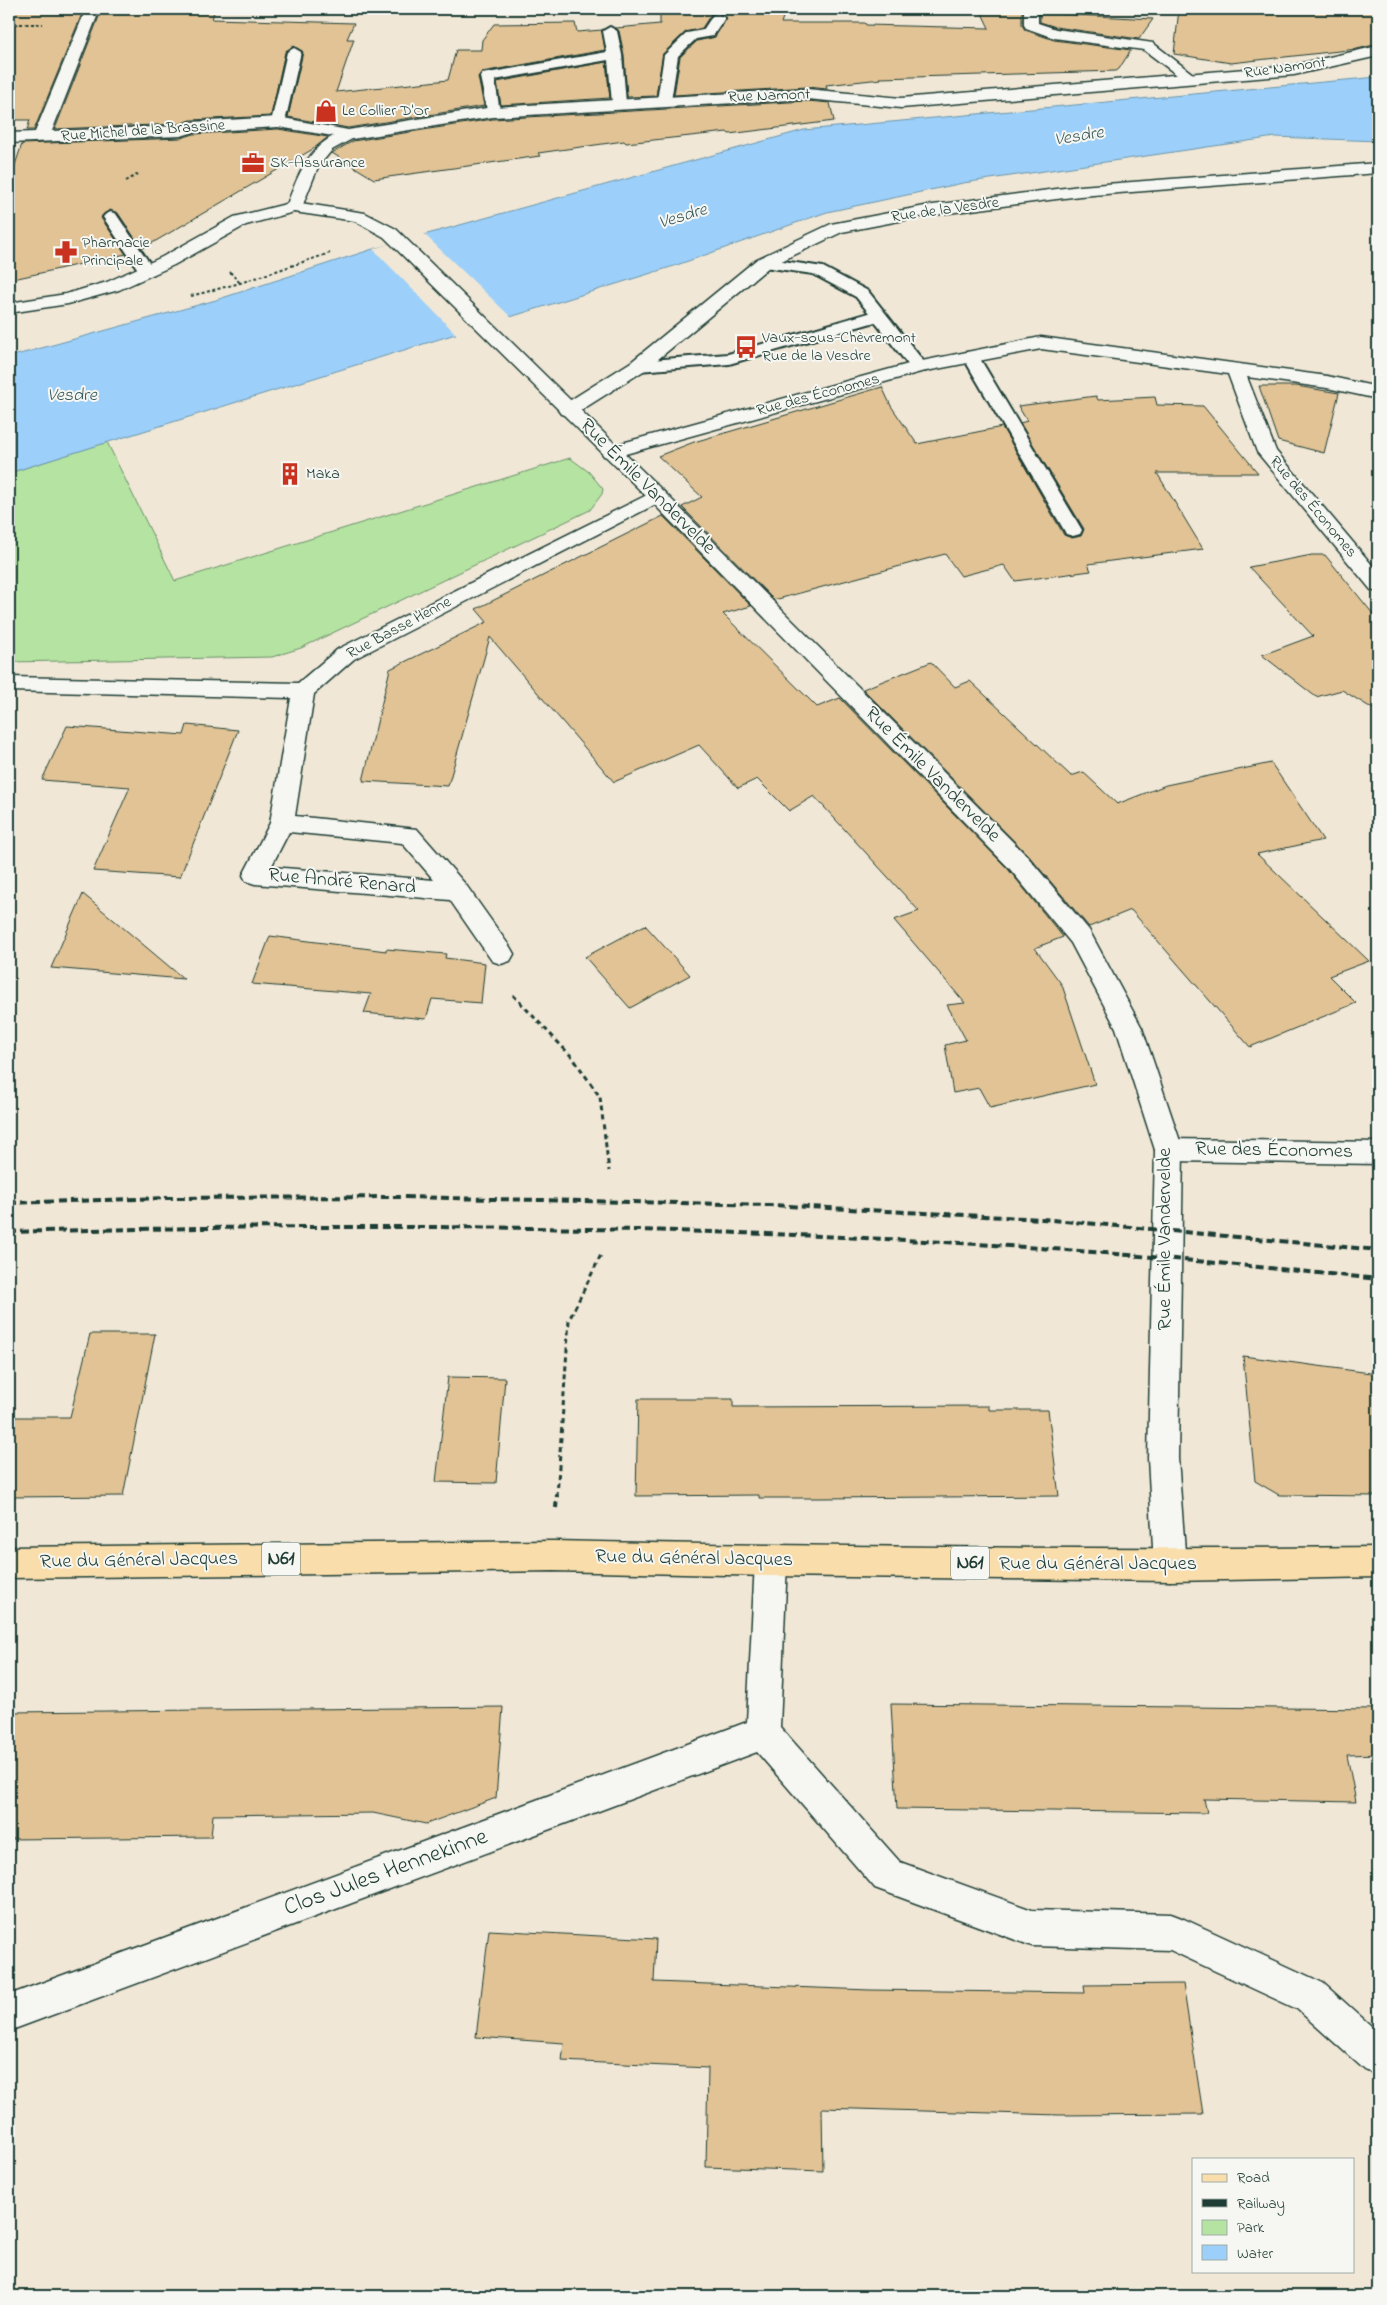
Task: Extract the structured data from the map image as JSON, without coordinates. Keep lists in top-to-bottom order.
{
  "streets": {
    "main road": ["N61", "Rue du Général Jacques"],
    "street": [
      "Rue Namont",
      "Rue Michel de la Brassine",
      "Rue de la Vesdre",
      "Rue des Économes",
      "Rue Émile Vandervelde",
      "Rue Basse Henne",
      "Rue André Renard",
      "Clos Jules Hennekinne"
    ]
  },
  "crossings": [
    ["Rue Namont", "Rue Michel de la Brassine"],
    ["Rue de la Vesdre", "Rue Émile Vandervelde"],
    ["Rue des Économes", "Rue Émile Vandervelde"],
    ["Rue Émile Vandervelde", "Rue Basse Henne"],
    ["Rue Émile Vandervelde", "Rue du Général Jacques"],
    ["Rue Basse Henne", "Rue André Renard"]
  ],
  "water": ["Vesdre"],
  "places": {
    "shop": ["Le Collier D'Or"],
    "office": ["SK-Assurance"],
    "pharmacy": ["Pharmacie Principale"],
    "bus stop": ["Vaux-sous-Chèvremont Rue de la Vesdre"],
    "building": ["Maka"]
  },
  "legend": [
    "Road",
    "Railway",
    "Park",
    "Water"
  ]
}
